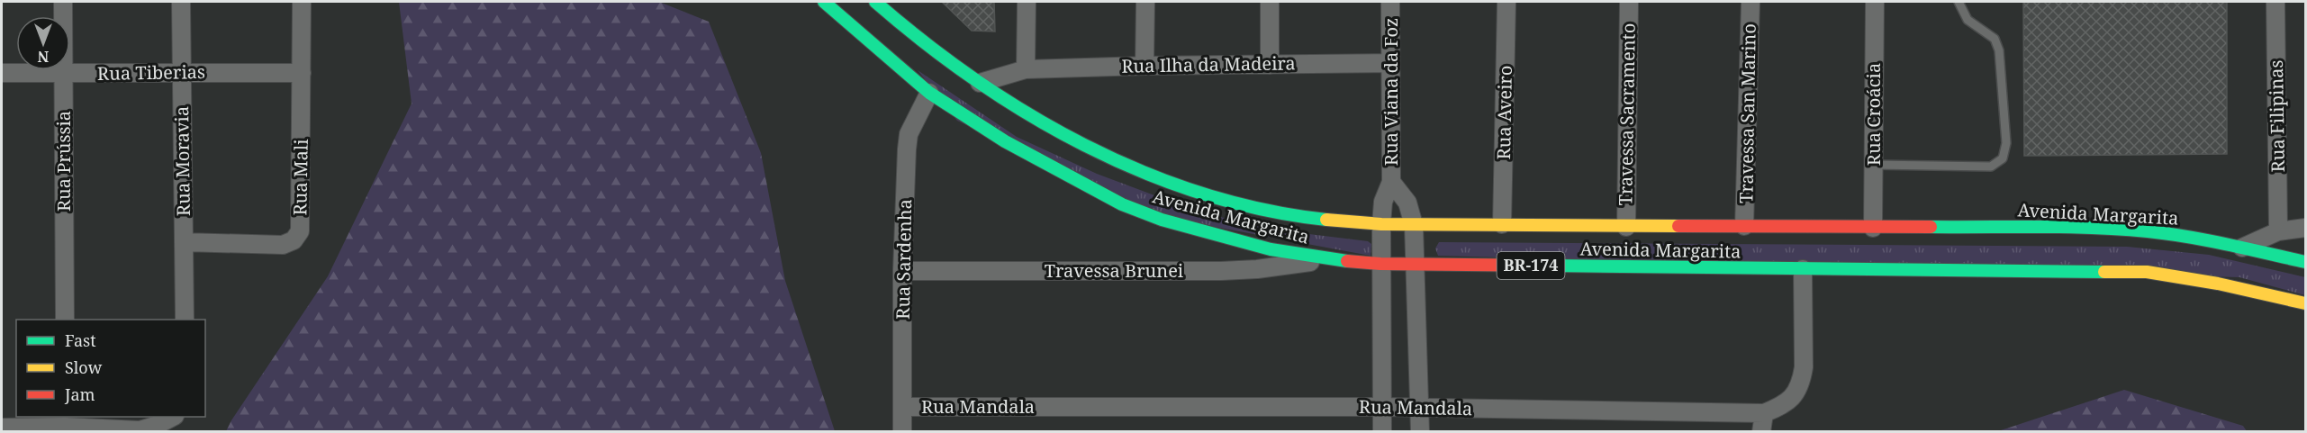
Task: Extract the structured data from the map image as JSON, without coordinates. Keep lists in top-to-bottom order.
{
  "streets": {
    "main road": ["Avenida Margarita", "BR-174"],
    "street": [
      "Rua Ilha da Madeira",
      "Rua Tiberias",
      "Rua Viana da Foz",
      "Rua Aveiro",
      "Travessa San Marino",
      "Travessa Sacramento",
      "Rua Croácia",
      "Rua Filipinas",
      "Rua Prússia",
      "Rua Moravia",
      "Rua Mali",
      "Rua Sardenha",
      "Travessa Brunei",
      "Rua Mandala"
    ]
  },
  "crossings": [
    ["Rua Ilha da Madeira", "Rua Viana da Foz"],
    ["Rua Ilha da Madeira", "Avenida Margarita"],
    ["Rua Tiberias", "Rua Prússia"],
    ["Rua Tiberias", "Rua Moravia"],
    ["Rua Tiberias", "Rua Mali"],
    ["Rua Viana da Foz", "Avenida Margarita"],
    ["Rua Viana da Foz", "Rua Mandala"],
    ["Rua Aveiro", "Avenida Margarita"],
    ["Travessa San Marino", "Avenida Margarita"],
    ["Travessa Sacramento", "Avenida Margarita"],
    ["Rua Croácia", "Avenida Margarita"],
    ["Rua Moravia", "Rua Mali"],
    ["Avenida Margarita", "Rua Sardenha"],
    ["Avenida Margarita", "Travessa Brunei"],
    ["Avenida Margarita", "Rua Mandala"],
    ["Rua Sardenha", "Travessa Brunei"],
    ["Rua Sardenha", "Rua Mandala"]
  ],
  "legend": ["Fast", "Slow", "Jam"],
  "north": "bottom"
}
